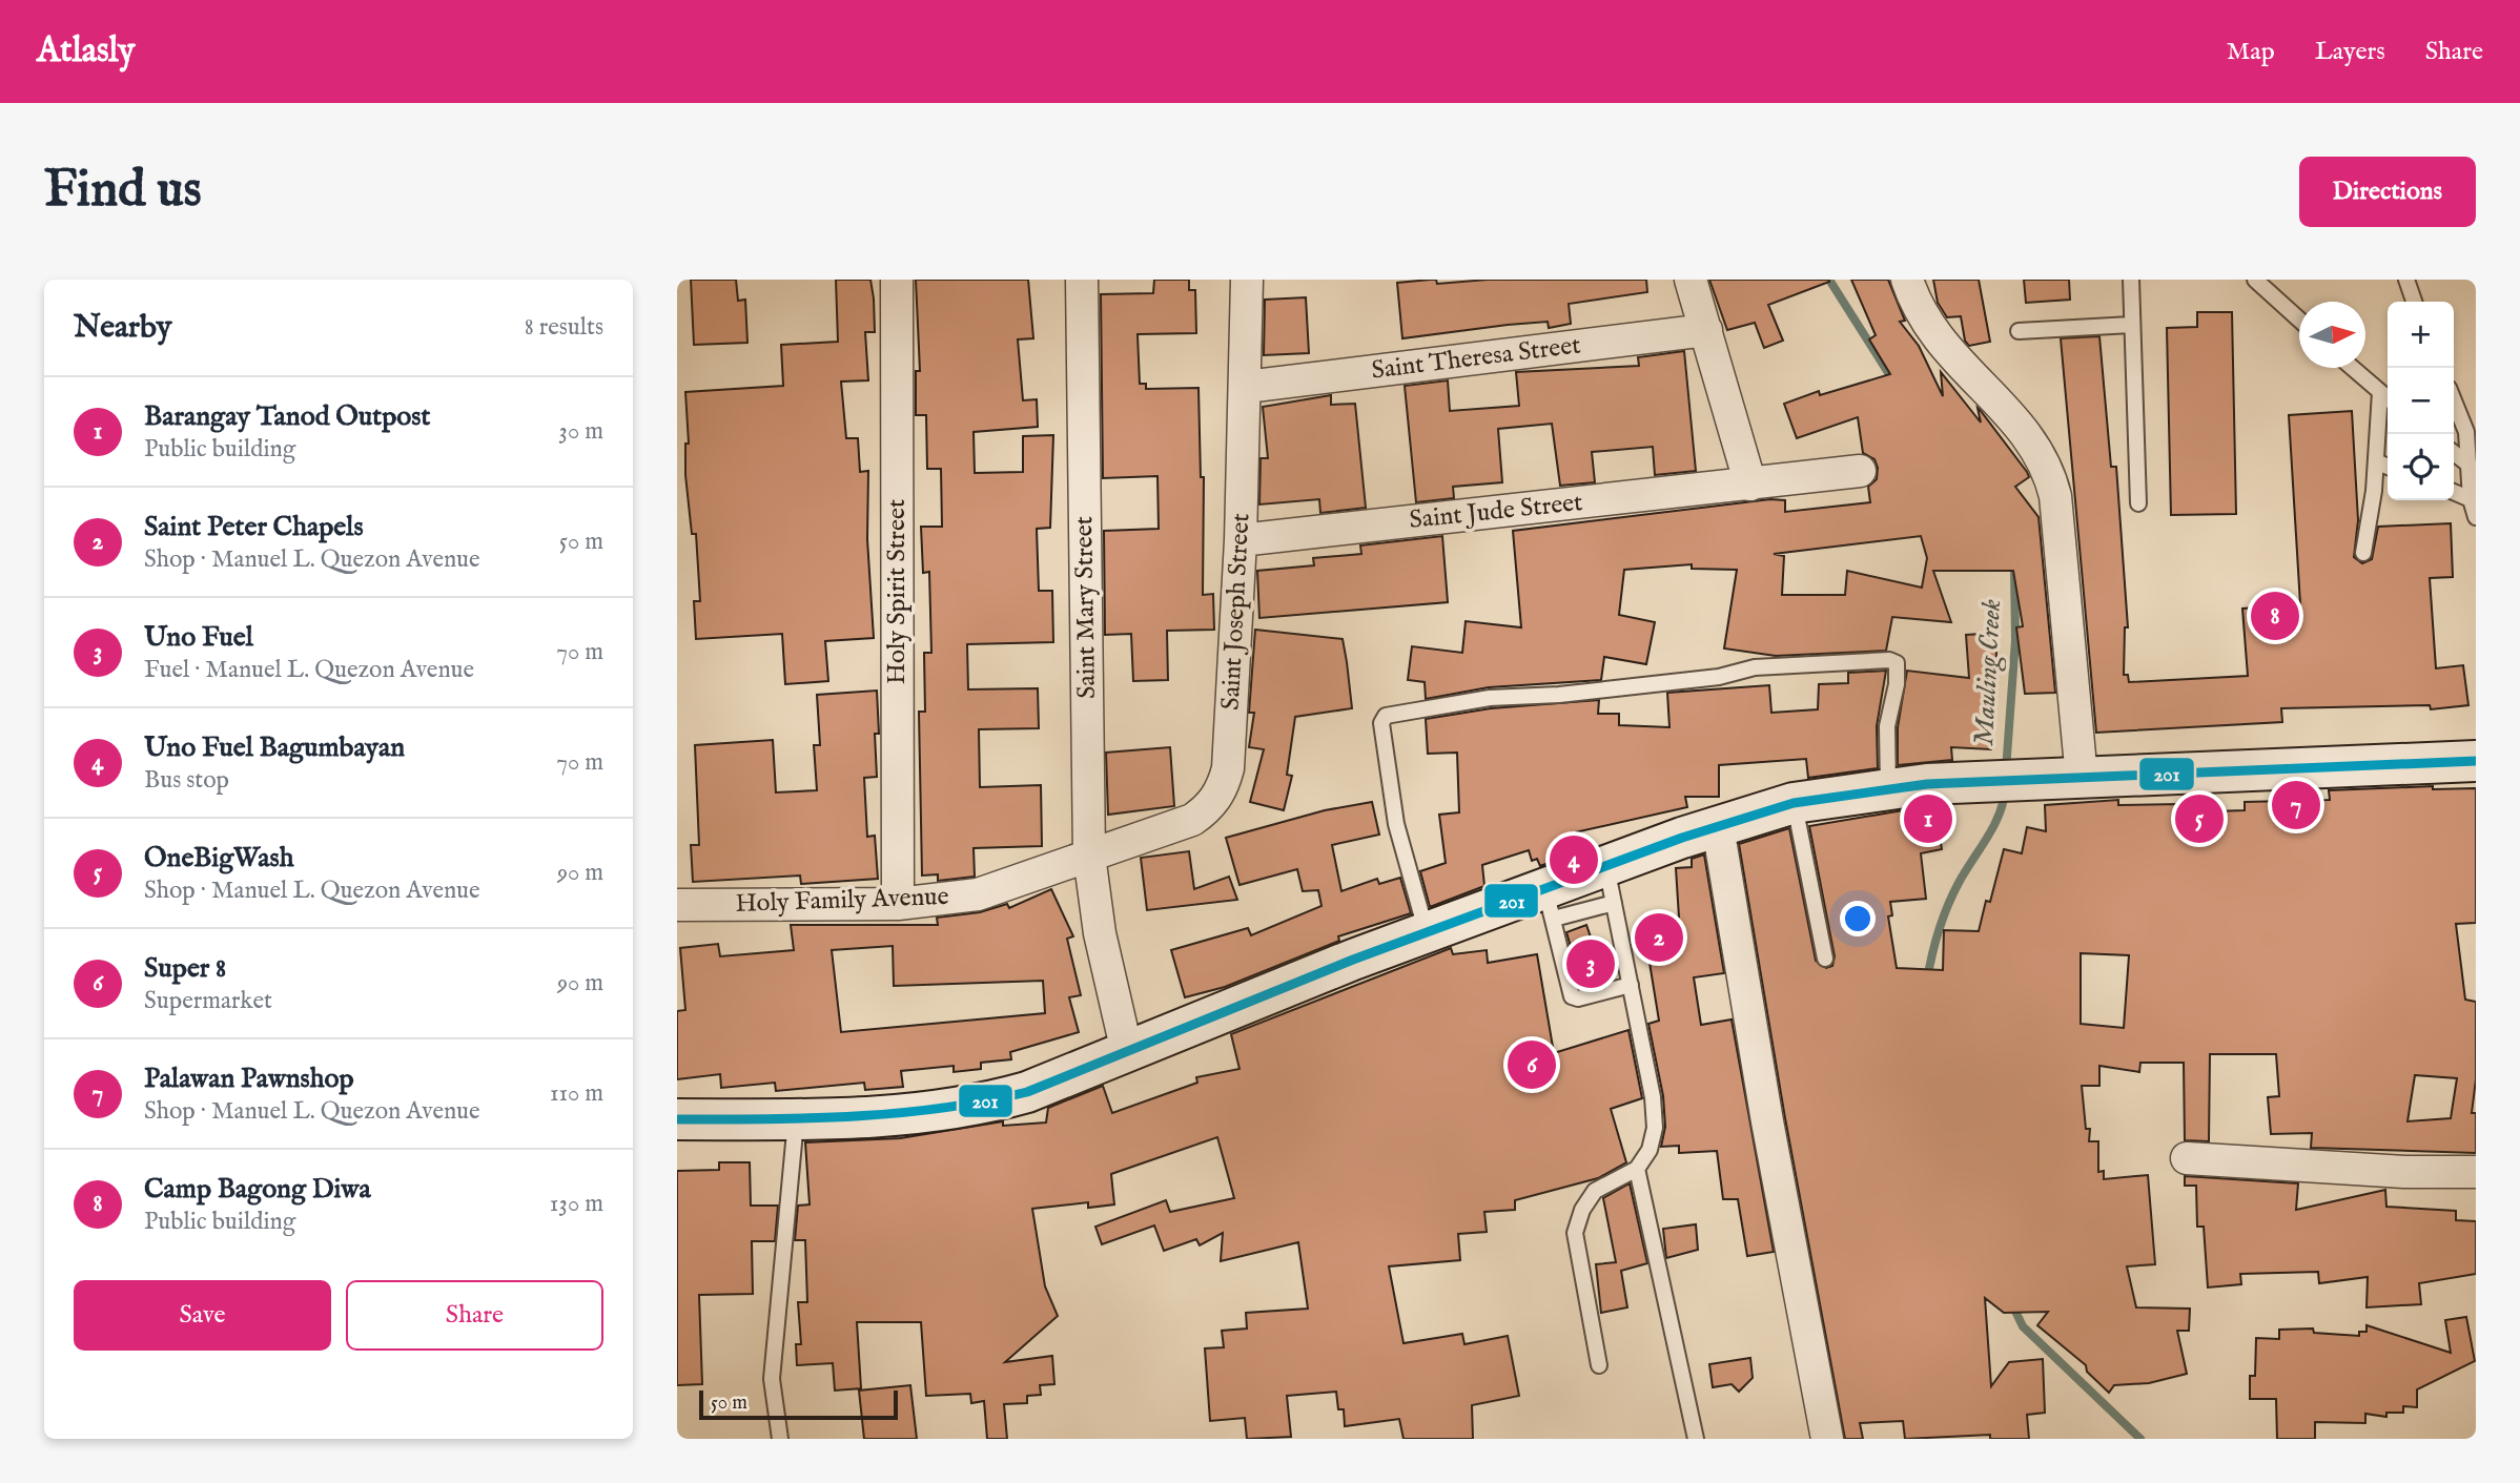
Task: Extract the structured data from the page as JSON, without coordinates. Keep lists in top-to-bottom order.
{
  "streets": {
    "street": [
      "Saint Theresa Street",
      "Saint Jude Street",
      "Holy Spirit Street",
      "Saint Mary Street",
      "Saint Joseph Street",
      "Holy Family Avenue"
    ]
  },
  "crossings": [
    ["Saint Theresa Street", "Saint Joseph Street"],
    ["Saint Jude Street", "Saint Joseph Street"],
    ["Holy Spirit Street", "Holy Family Avenue"],
    ["Saint Mary Street", "Saint Joseph Street"],
    ["Saint Mary Street", "Holy Family Avenue"],
    ["Saint Joseph Street", "Holy Family Avenue"]
  ],
  "water": ["Mauling Creek"],
  "lines": ["transit line 201"],
  "scale_bar": "50 m",
  "north": "right",
  "page": {
    "header": "Atlasly",
    "nav": ["Map", "Layers", "Share"],
    "buttons": [
      "Directions",
      ["Save", "Share"]
    ],
    "title": "Find us",
    "heading": ["Nearby", "8 results"],
    "map_buttons": ["+", "−"],
    "list": [
      {
        "mark": "1",
        "name": "Barangay Tanod Outpost",
        "note": "Public building",
        "value": "30 m"
      },
      {
        "mark": "2",
        "name": "Saint Peter Chapels",
        "note": "Shop · Manuel L. Quezon Avenue",
        "value": "50 m"
      },
      {
        "mark": "3",
        "name": "Uno Fuel",
        "note": "Fuel · Manuel L. Quezon Avenue",
        "value": "70 m"
      },
      {
        "mark": "4",
        "name": "Uno Fuel Bagumbayan",
        "note": "Bus stop",
        "value": "70 m"
      },
      {
        "mark": "5",
        "name": "OneBigWash",
        "note": "Shop · Manuel L. Quezon Avenue",
        "value": "90 m"
      },
      {
        "mark": "6",
        "name": "Super 8",
        "note": "Supermarket",
        "value": "90 m"
      },
      {
        "mark": "7",
        "name": "Palawan Pawnshop",
        "note": "Shop · Manuel L. Quezon Avenue",
        "value": "110 m"
      },
      {
        "mark": "8",
        "name": "Camp Bagong Diwa",
        "note": "Public building",
        "value": "130 m"
      }
    ],
    "pins": [
      "8",
      "7",
      "1",
      "5",
      "4",
      "2",
      "3",
      "6"
    ],
    "scale": "50 m"
  }
}
